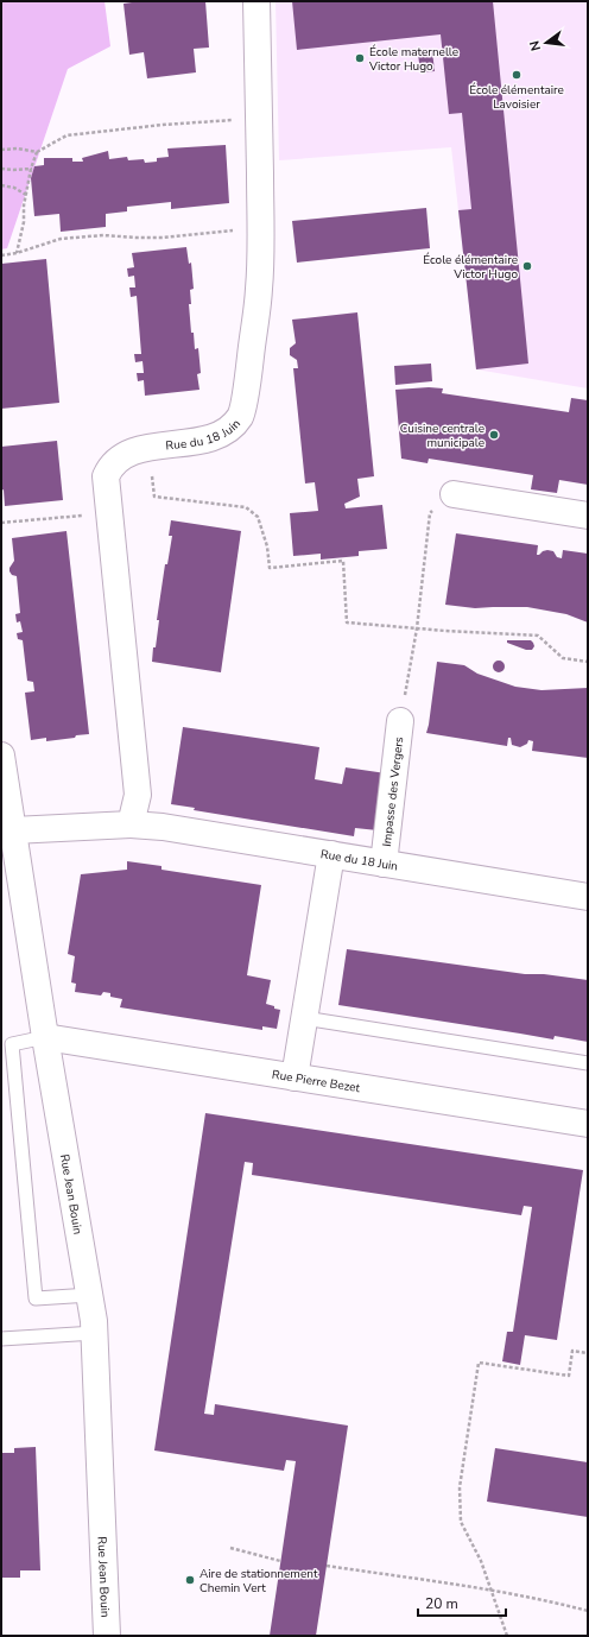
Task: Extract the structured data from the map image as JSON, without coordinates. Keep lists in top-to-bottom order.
{
  "streets": {
    "street": [
      "Rue du 18 Juin",
      "Impasse des Vergers",
      "Rue Pierre Bezet",
      "Rue Jean Bouin"
    ]
  },
  "crossings": [
    ["Rue du 18 Juin", "Impasse des Vergers"],
    ["Rue du 18 Juin", "Rue Jean Bouin"],
    ["Rue Pierre Bezet", "Rue Jean Bouin"]
  ],
  "places": [
    "École maternelle Victor Hugo",
    "École élémentaire Lavoisier",
    "École élémentaire Victor Hugo",
    "Cuisine centrale municipale",
    "Aire de stationnement Chemin Vert"
  ],
  "scale_bar": "20 m",
  "north": "left"
}
